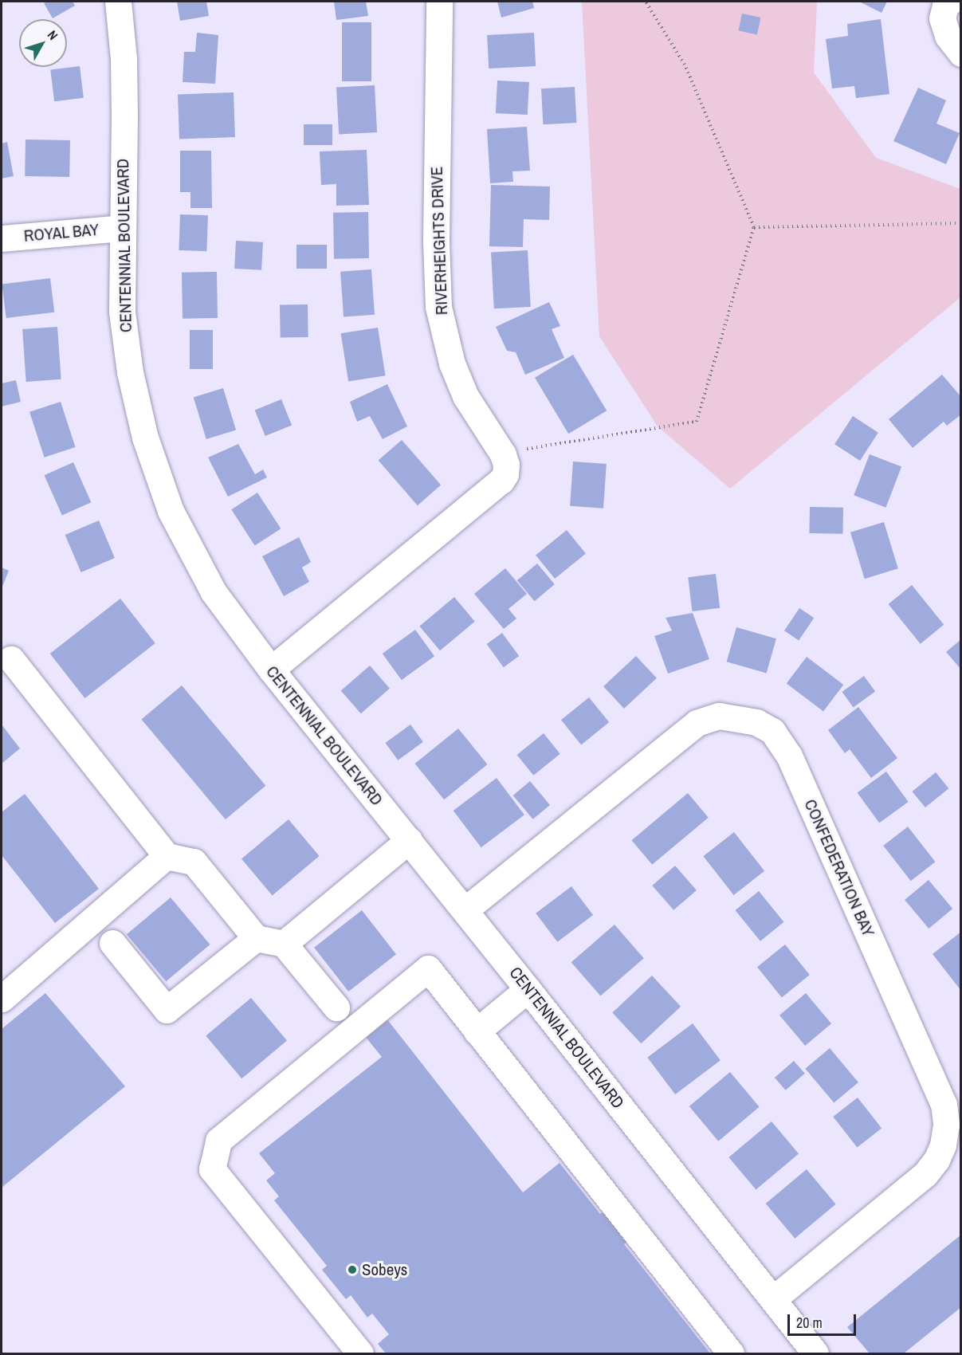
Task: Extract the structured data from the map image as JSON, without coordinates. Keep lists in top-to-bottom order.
{
  "streets": {
    "street": [
      "ROYAL BAY",
      "RIVERHEIGHTS DRIVE",
      "CENTENNIAL BOULEVARD",
      "CONFEDERATION BAY"
    ]
  },
  "crossings": [
    ["ROYAL BAY", "CENTENNIAL BOULEVARD"],
    ["CENTENNIAL BOULEVARD", "CONFEDERATION BAY"]
  ],
  "places": ["Sobeys"],
  "scale_bar": "20 m",
  "north": "top right"
}
